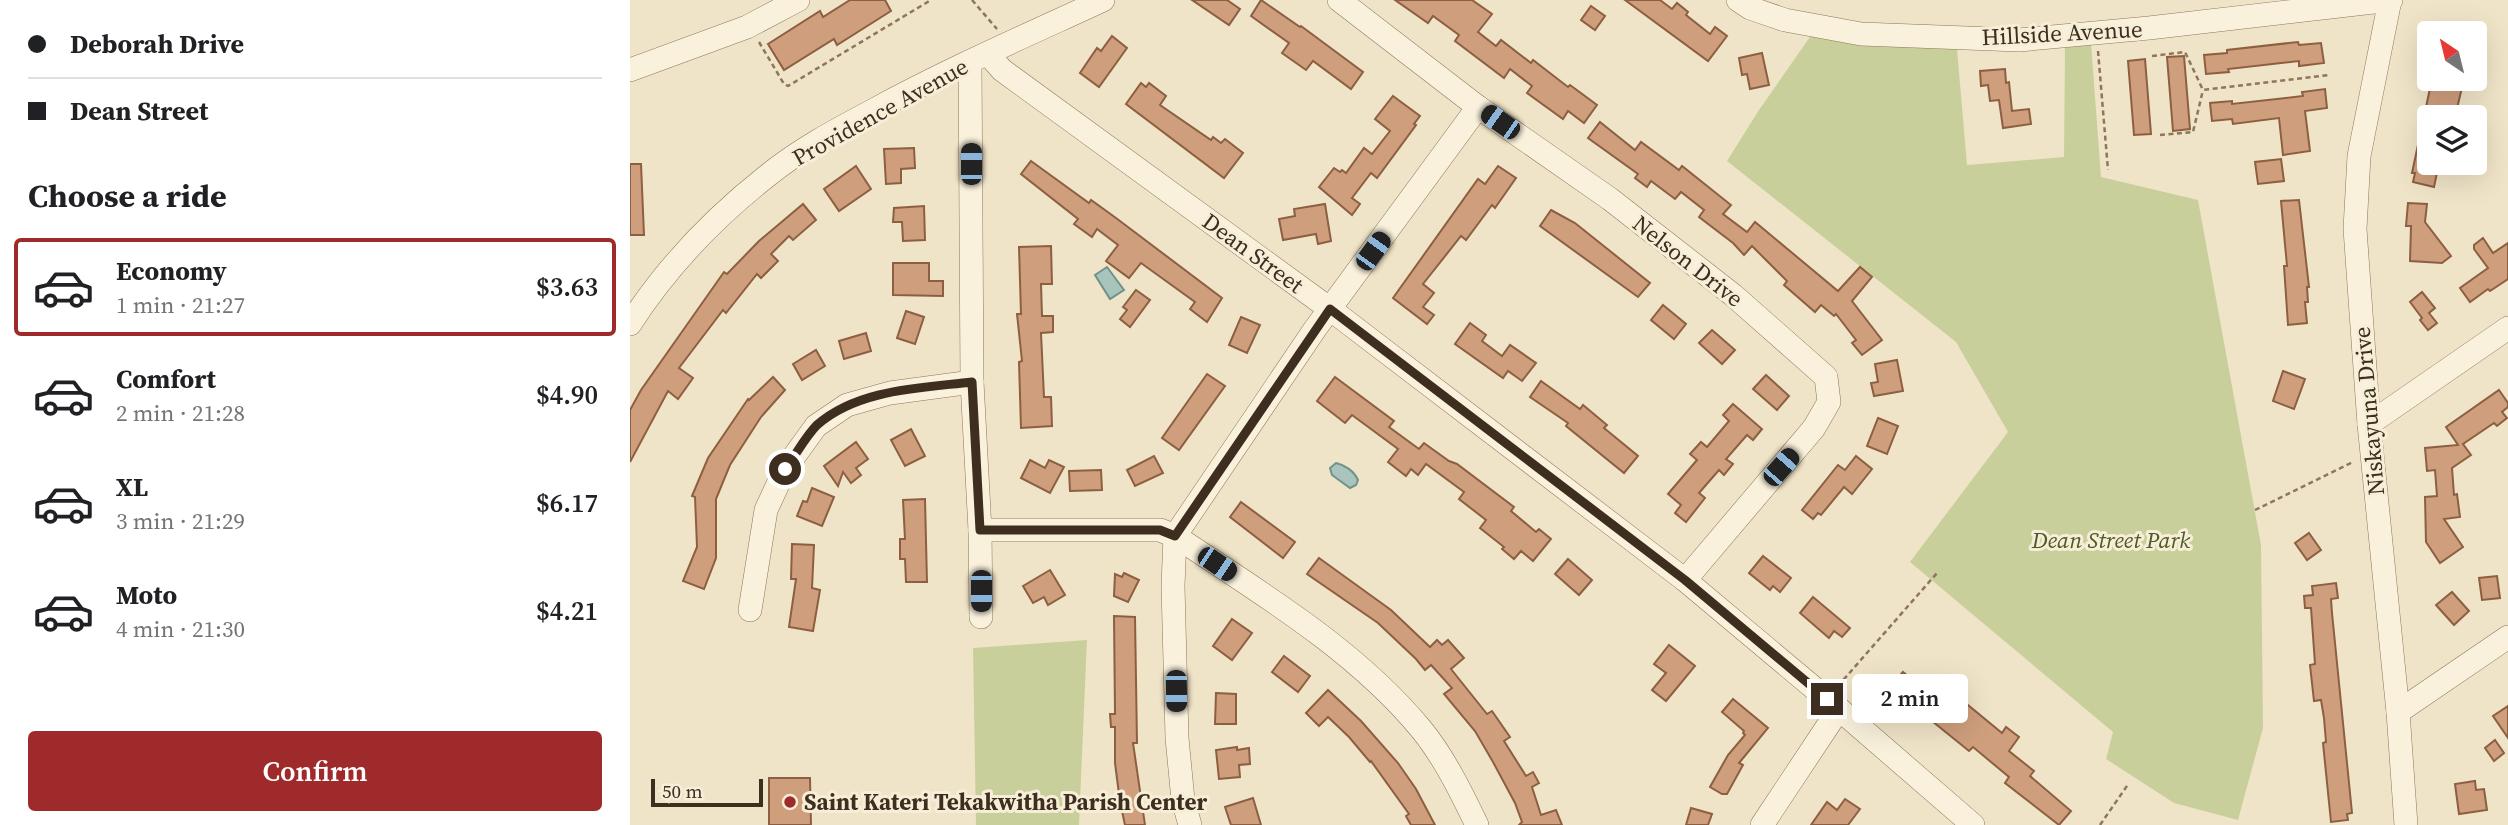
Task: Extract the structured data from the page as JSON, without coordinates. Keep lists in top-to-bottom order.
{
  "streets": {
    "street": [
      "Hillside Avenue",
      "Providence Avenue",
      "Dean Street",
      "Nelson Drive",
      "Niskayuna Drive"
    ]
  },
  "crossings": [
    ["Hillside Avenue", "Niskayuna Drive"],
    ["Providence Avenue", "Dean Street"],
    ["Dean Street", "Nelson Drive"]
  ],
  "parks": ["Dean Street Park"],
  "places": ["Saint Kateri Tekakwitha Parish Center"],
  "scale_bar": "50 m",
  "north": "top left",
  "page": {
    "banner": ["Deborah Drive", "Dean Street"],
    "heading": "Choose a ride",
    "list": [
      {
        "name": "Economy",
        "note": "1 min · 21:27",
        "value": "$3.63"
      },
      {
        "name": "Comfort",
        "note": "2 min · 21:28",
        "value": "$4.90"
      },
      {
        "name": "XL",
        "note": "3 min · 21:29",
        "value": "$6.17"
      },
      {
        "name": "Moto",
        "note": "4 min · 21:30",
        "value": "$4.21"
      }
    ],
    "bubble": "2 min",
    "buttons": "Confirm",
    "scale": "50 m"
  }
}
